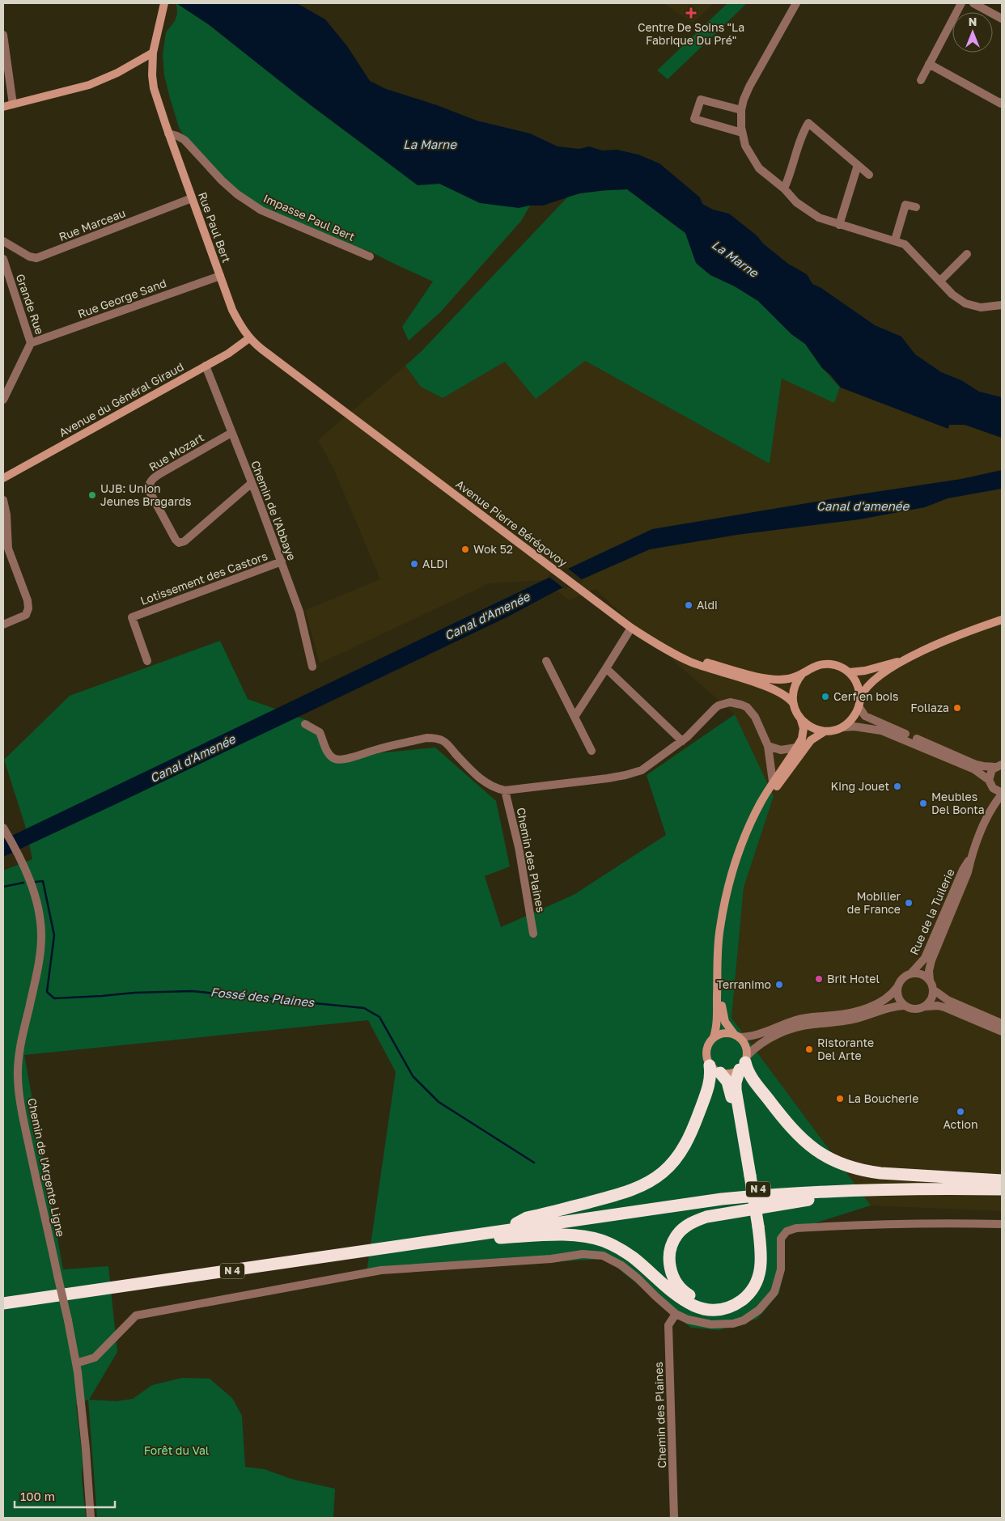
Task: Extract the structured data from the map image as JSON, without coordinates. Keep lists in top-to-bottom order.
{
  "streets": {
    "highway": ["N 4"],
    "main road": ["Rue Paul Bert", "Avenue du Général Giraud", "Avenue Pierre Bérégovoy"],
    "street": [
      "Impasse Paul Bert",
      "Rue Marceau",
      "Rue George Sand",
      "Grande Rue",
      "Rue Mozart",
      "Chemin de l'Abbaye",
      "Lotissement des Castors",
      "Chemin des Plaines",
      "Rue de la Tuilerie",
      "Chemin de l'Argente Ligne"
    ]
  },
  "crossings": [
    ["Impasse Paul Bert", "Rue Paul Bert"],
    ["Rue Marceau", "Rue Paul Bert"],
    ["Rue Paul Bert", "Rue George Sand"],
    ["Rue Paul Bert", "Avenue du Général Giraud"],
    ["Rue Paul Bert", "Avenue Pierre Bérégovoy"],
    ["Rue George Sand", "Grande Rue"],
    ["Avenue du Général Giraud", "Chemin de l'Abbaye"],
    ["Rue Mozart", "Chemin de l'Abbaye"],
    ["Chemin de l'Abbaye", "Lotissement des Castors"]
  ],
  "water": [
    "La Marne",
    "Canal d'amenée",
    "Canal d'Amenée",
    "Fossé des Plaines"
  ],
  "parks": ["Forêt du Val"],
  "places": {
    "health": ["Centre De Soins \"La Fabrique Du Pré\""],
    "other": [
      "UJB: Union Jeunes Bragards",
      "Wok 52",
      "ALDI",
      "Aldi",
      "Cerf en bois",
      "Foliaza",
      "King Jouet",
      "Meubles Del Bonta",
      "Mobilier de France",
      "Brit Hotel",
      "Terranimo",
      "Ristorante Del Arte",
      "La Boucherie",
      "Action"
    ]
  },
  "scale_bar": "100 m",
  "north": "top"
}
